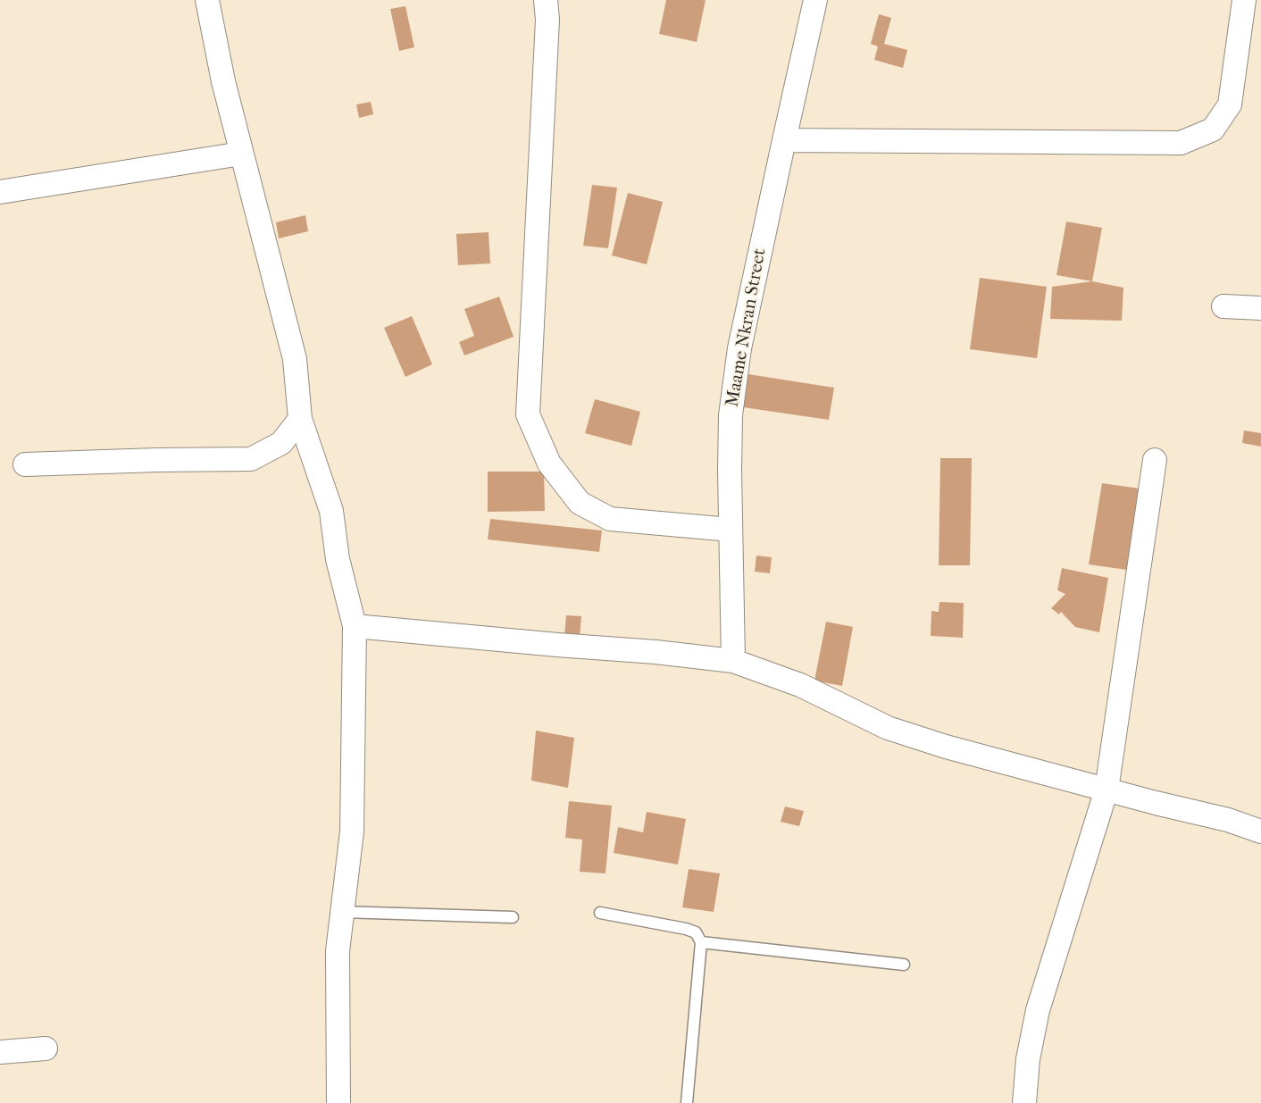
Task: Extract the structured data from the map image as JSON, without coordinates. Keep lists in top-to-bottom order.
{
  "streets": {
    "street": ["Maame Nkran Street"]
  }
}
